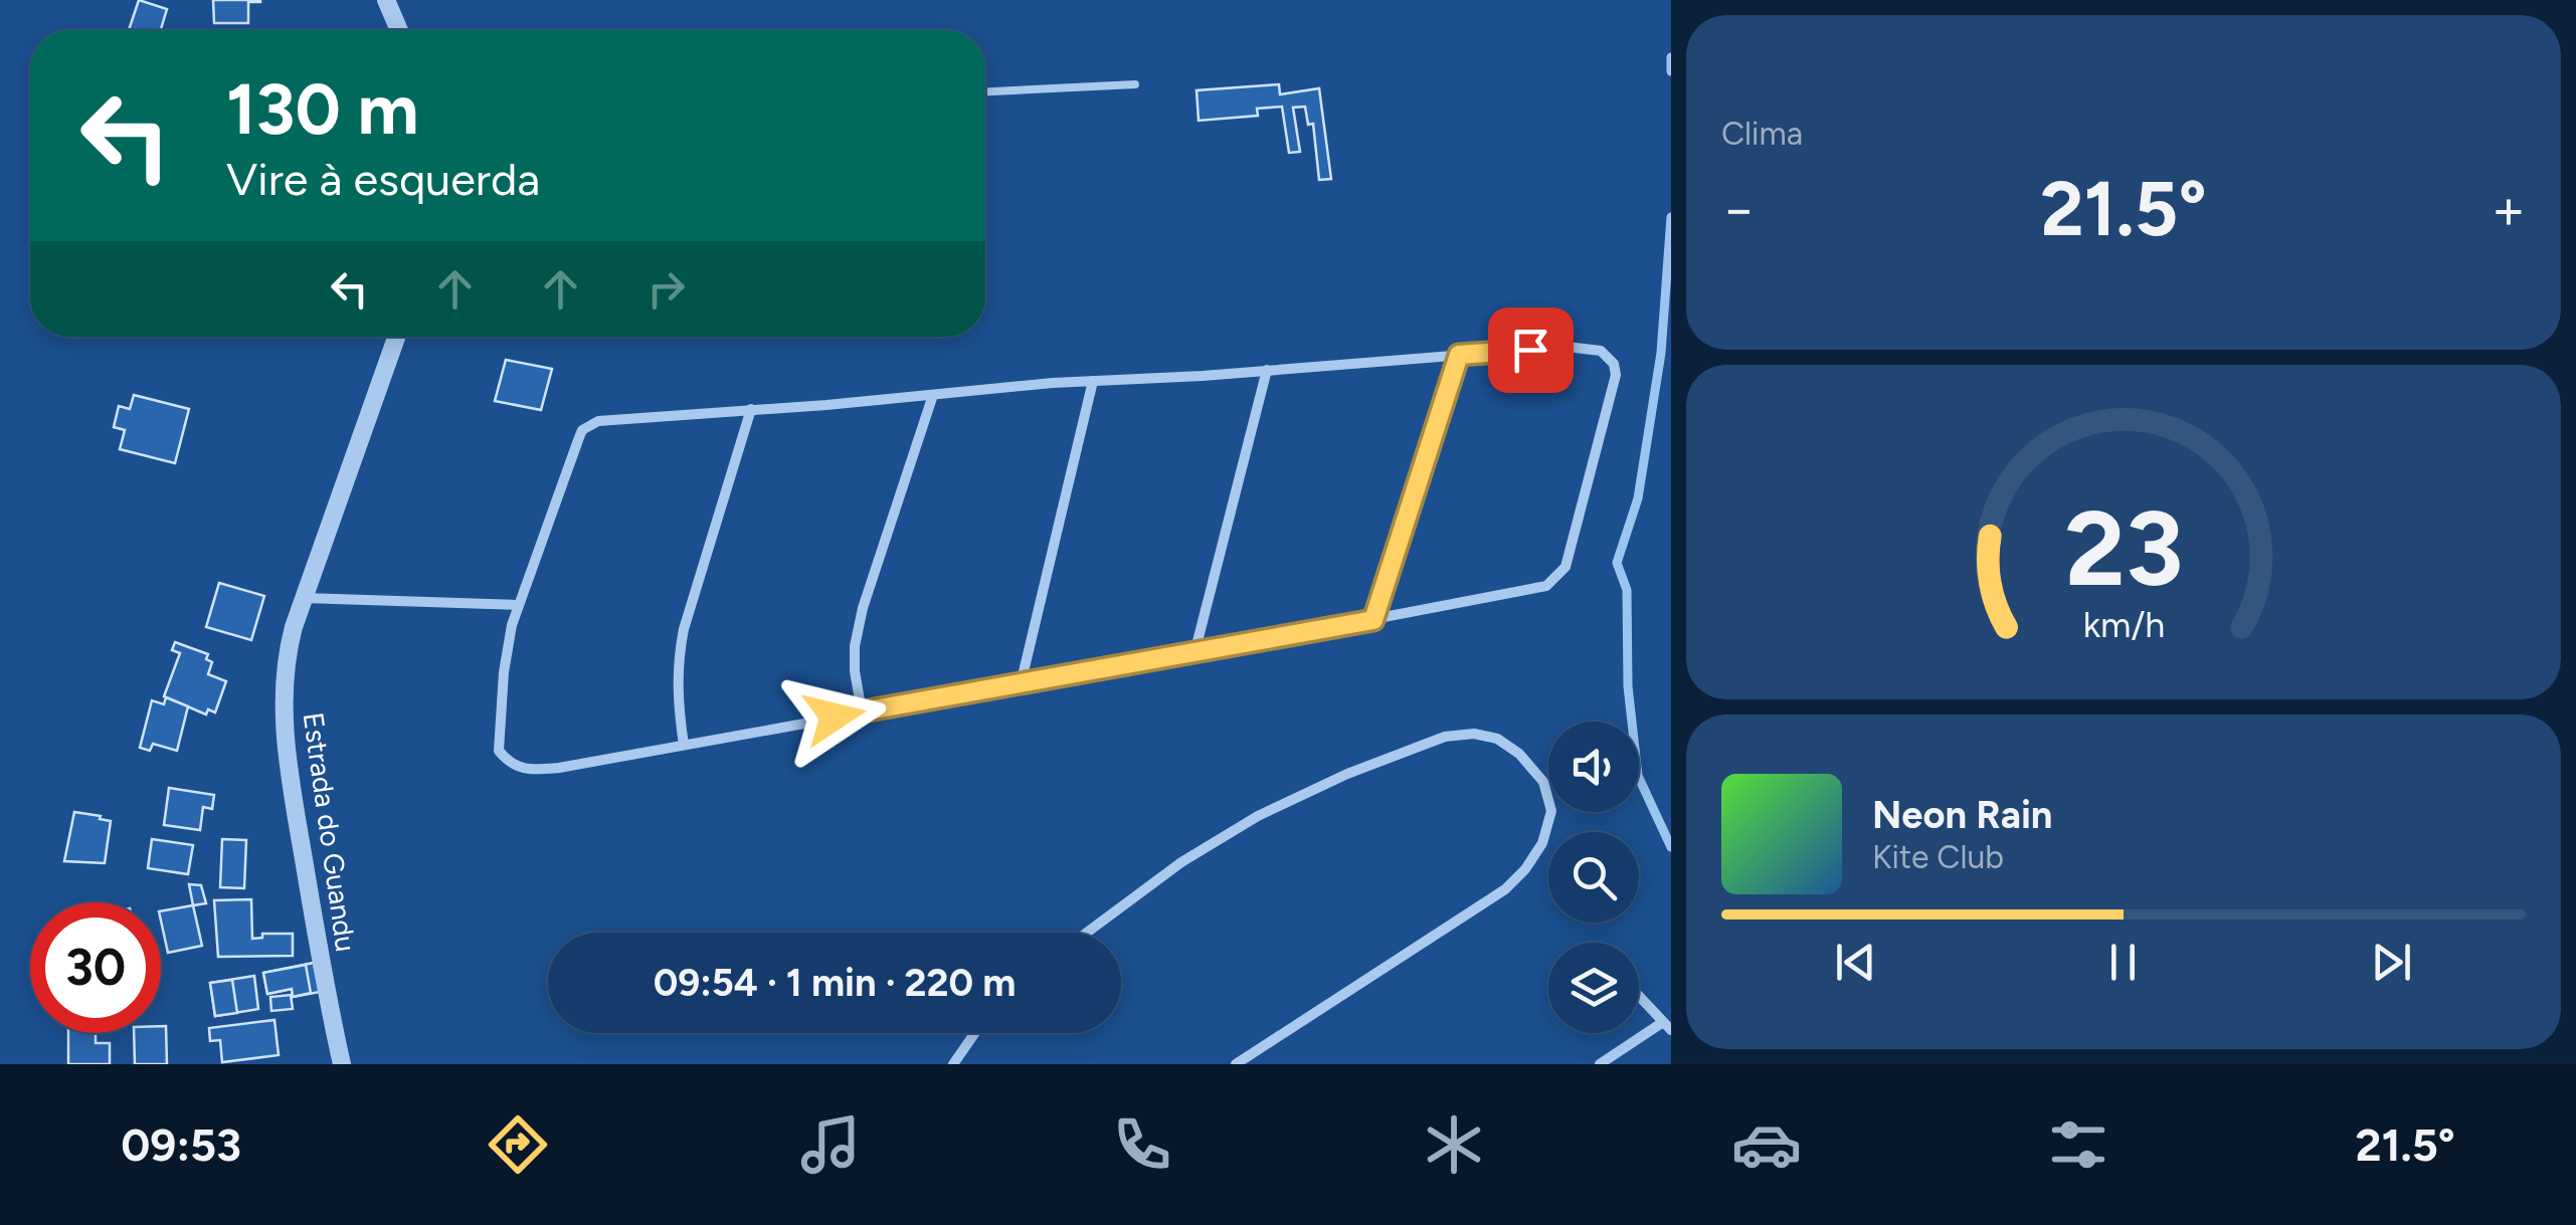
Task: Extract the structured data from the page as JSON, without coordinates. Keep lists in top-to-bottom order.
{
  "streets": {
    "street": ["Estrada do Guandu"]
  },
  "page": {
    "tile": "Clima",
    "turn": ["130 m", "Vire à esquerda"],
    "heat": ["−", "21.5°", "+"],
    "song": ["Neon Rain", "Kite Club"],
    "limit": "30",
    "trip": "09:54 · 1 min · 220 m",
    "tabs": ["09:53", "21.5°"],
    "gauge": ["23", "km/h"]
  }
}
